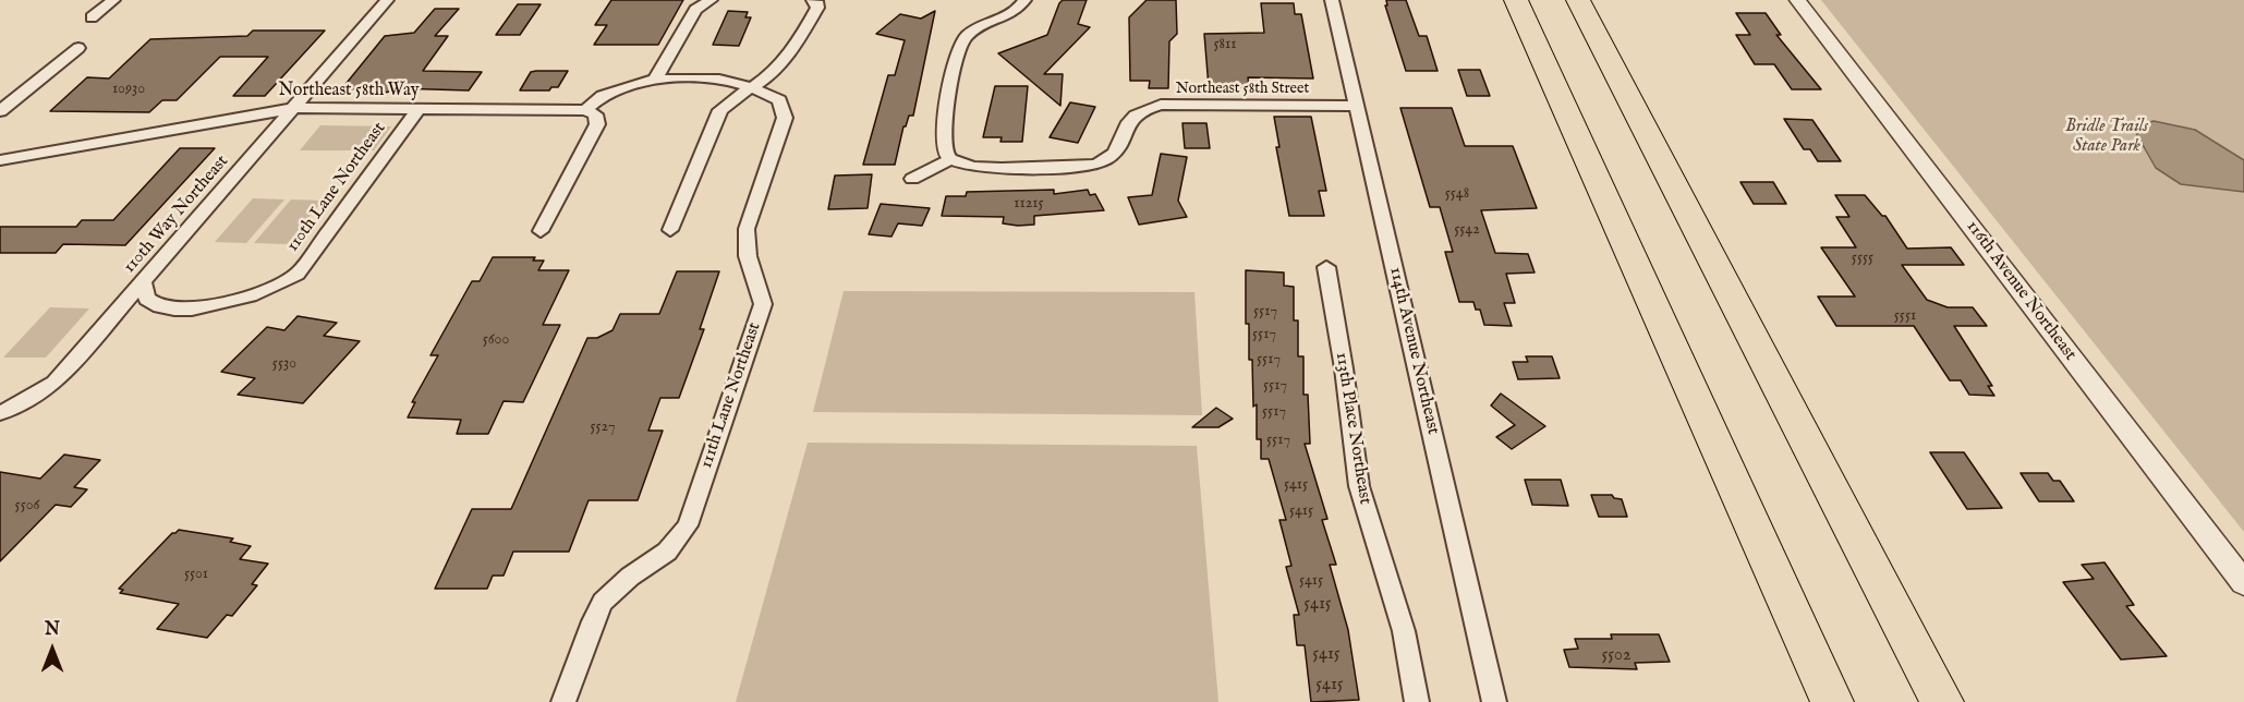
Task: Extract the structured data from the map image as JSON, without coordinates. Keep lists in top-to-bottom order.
{
  "streets": {
    "street": [
      "Northeast 58th Street",
      "Northeast 58th Way",
      "110th Lane Northeast",
      "110th Way Northeast",
      "116th Avenue Northeast",
      "114th Avenue Northeast",
      "111th Lane Northeast",
      "113th Place Northeast"
    ]
  },
  "crossings": [
    ["Northeast 58th Street", "114th Avenue Northeast"],
    ["Northeast 58th Way", "110th Lane Northeast"],
    ["Northeast 58th Way", "110th Way Northeast"],
    ["Northeast 58th Way", "111th Lane Northeast"],
    ["110th Lane Northeast", "110th Way Northeast"]
  ],
  "parks": ["Bridle Trails State Park"],
  "house_numbers": [
    "5811",
    "10930",
    "5548",
    "11215",
    "5542",
    "5555",
    "5517",
    "5551",
    "5517",
    "5600",
    "5517",
    "5530",
    "5517",
    "5517",
    "5527",
    "5517",
    "5415",
    "5506",
    "5415",
    "5501",
    "5415",
    "5415",
    "5415",
    "5502",
    "5415"
  ],
  "north": "top"
}
